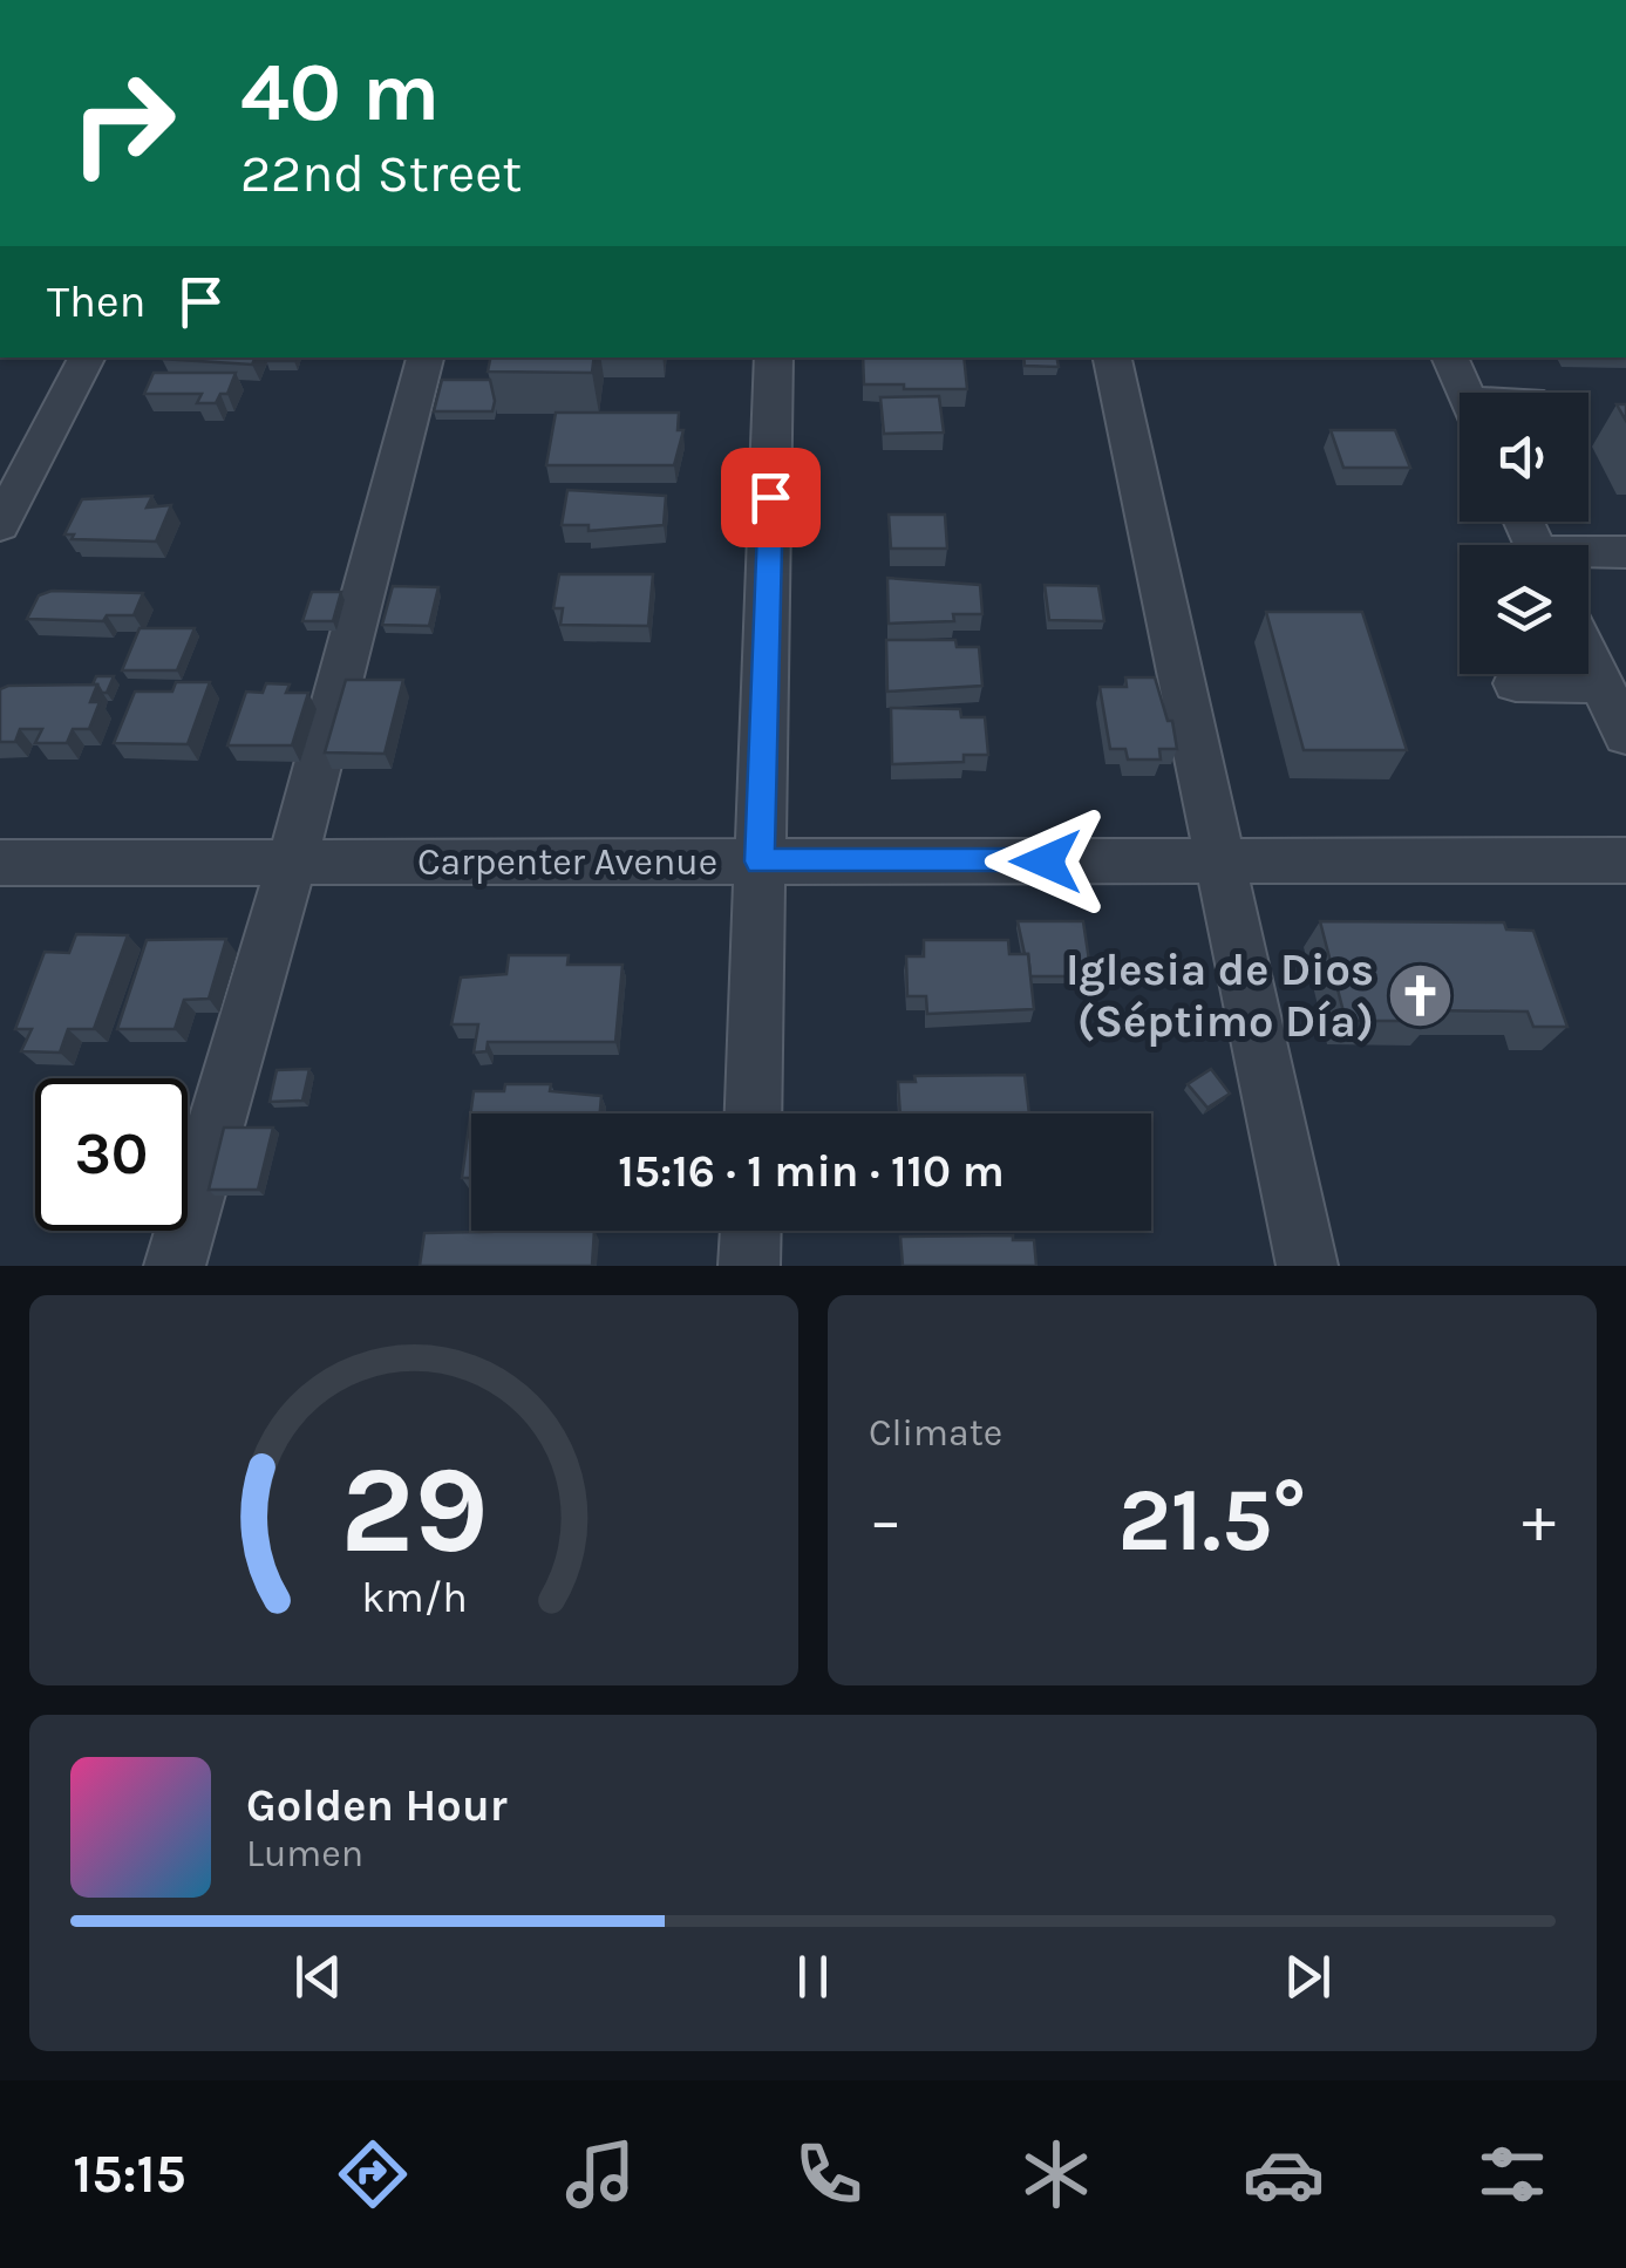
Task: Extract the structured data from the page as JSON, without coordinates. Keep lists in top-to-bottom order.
{
  "streets": {
    "street": ["Carpenter Avenue"]
  },
  "places": {
    "church": ["Iglesia de Dios (Séptimo Día)"]
  },
  "page": {
    "turn": ["40 m", "22nd Street"],
    "then": "Then",
    "limit": "30",
    "trip": "15:16 · 1 min · 110 m",
    "tile": "Climate",
    "heat": ["−", "21.5°", "+"],
    "song": ["Golden Hour", "Lumen"],
    "tabs": "15:15",
    "gauge": ["29", "km/h"]
  }
}
